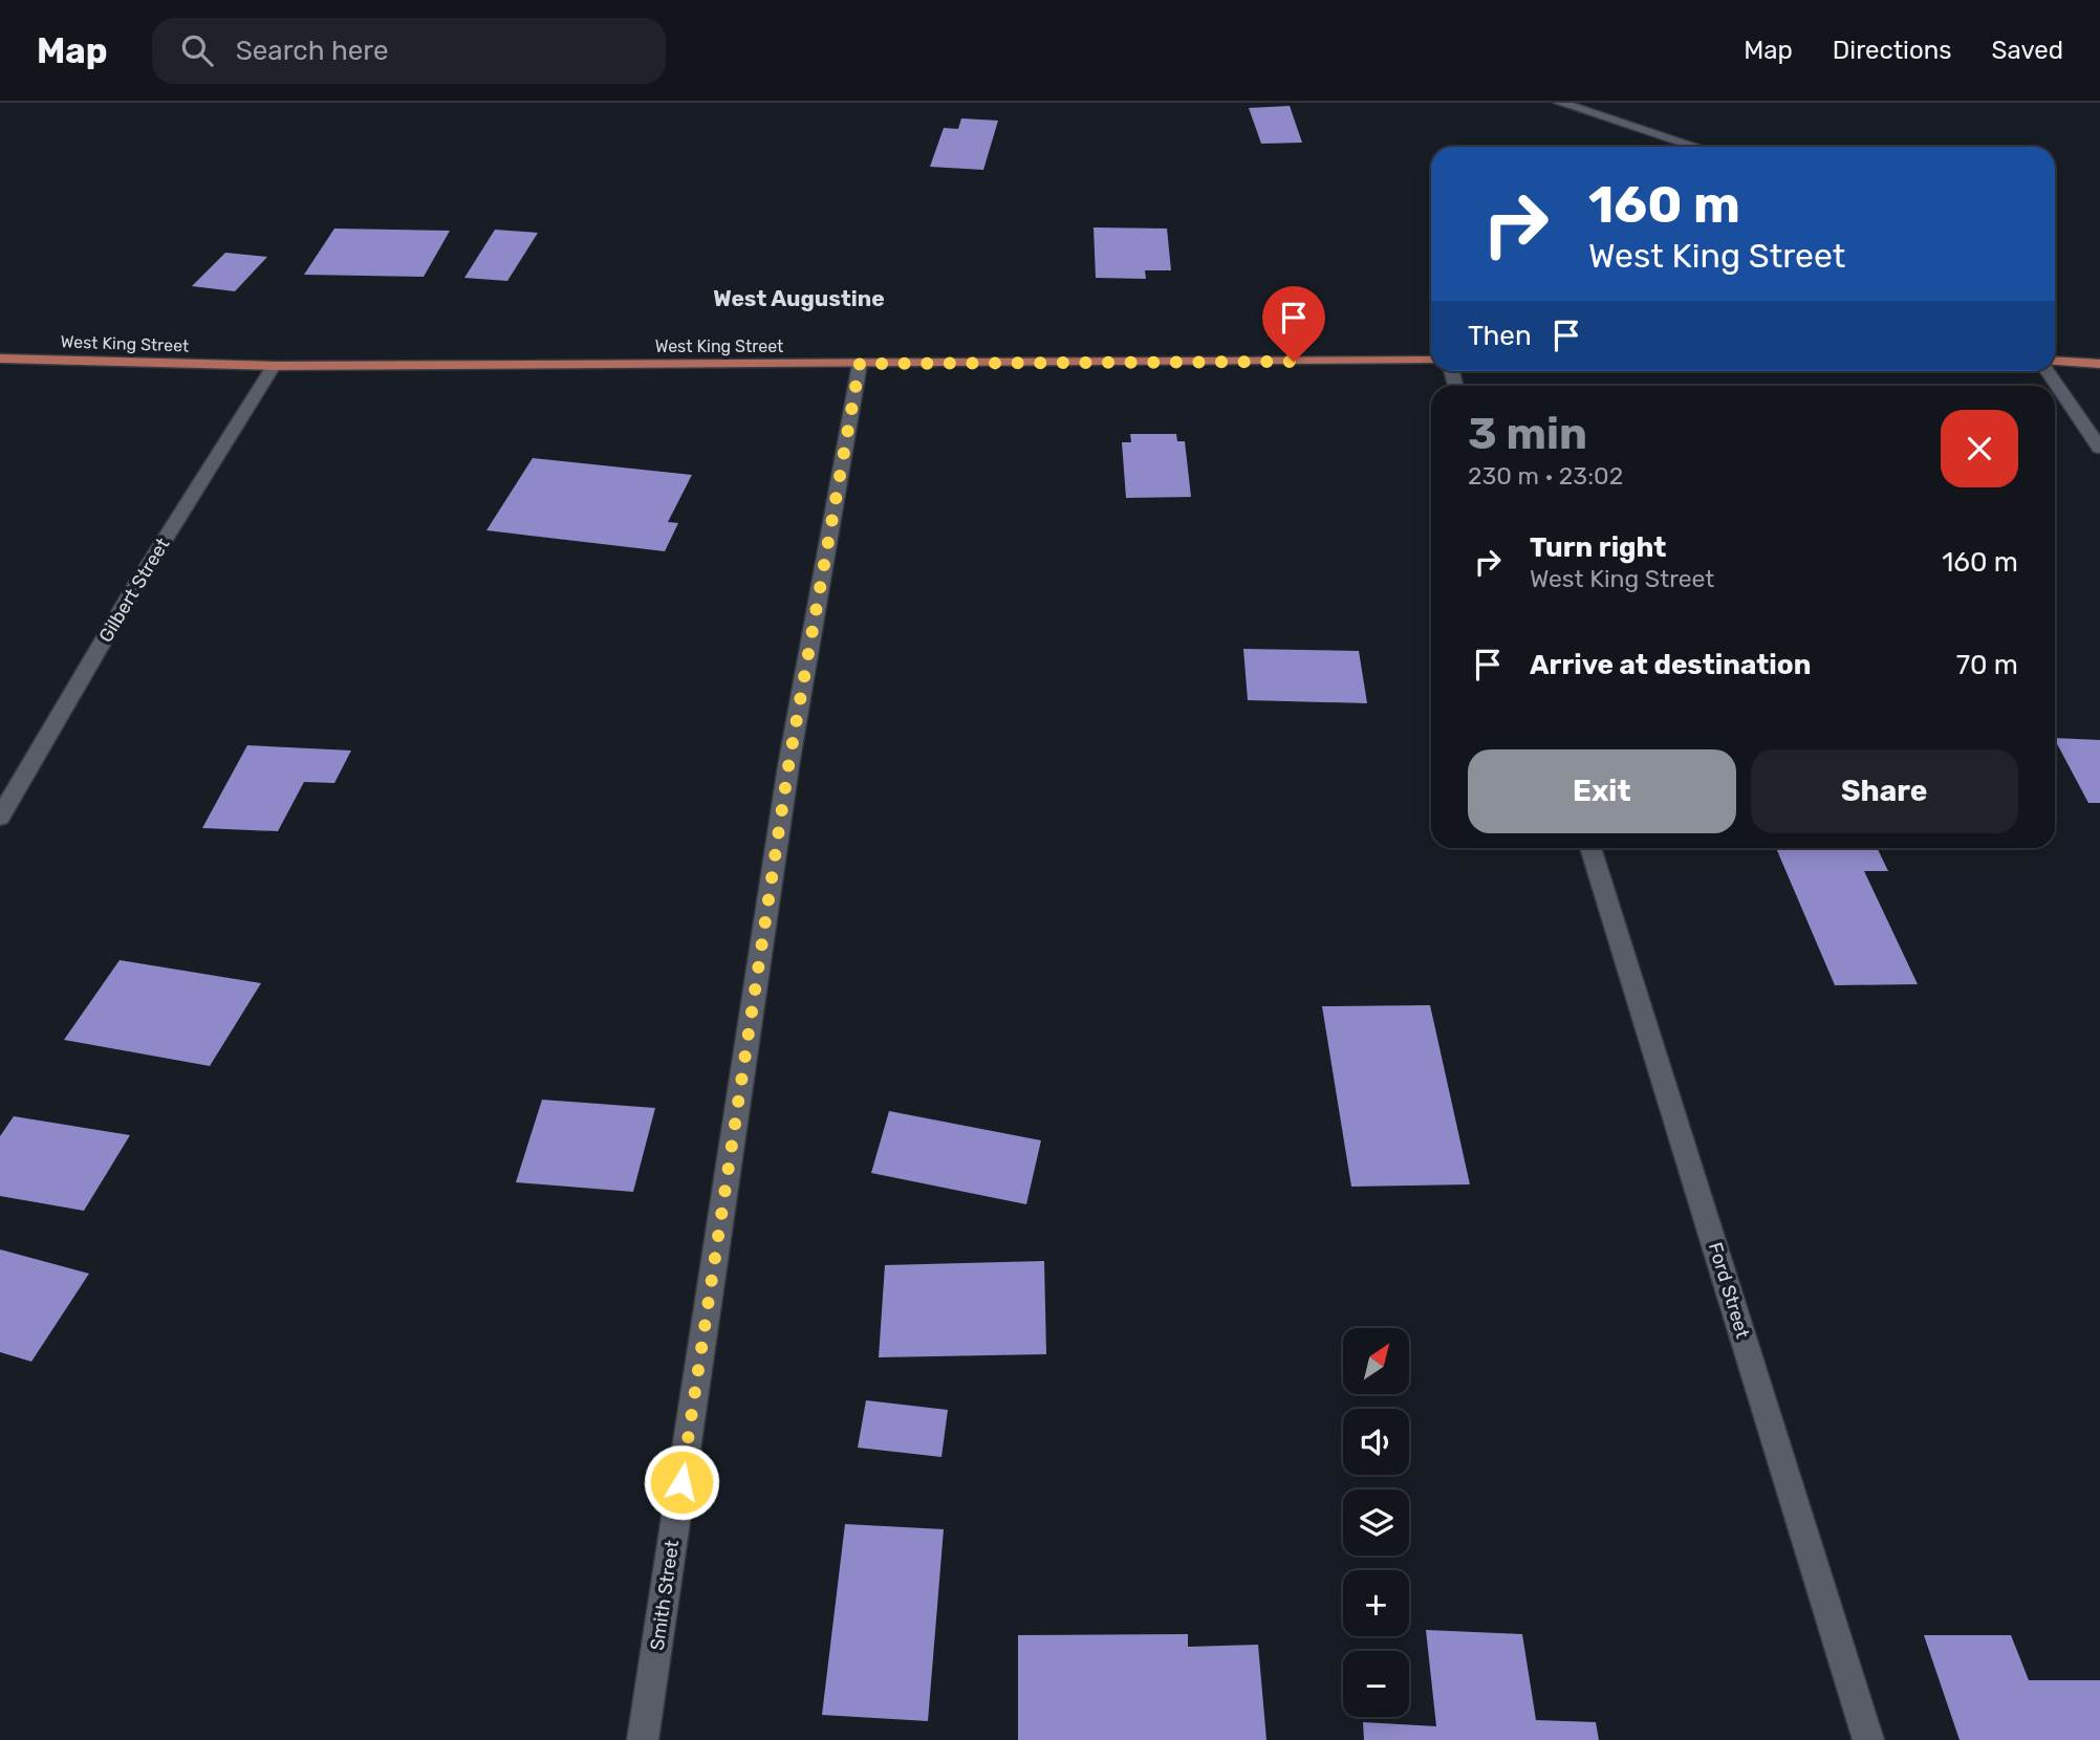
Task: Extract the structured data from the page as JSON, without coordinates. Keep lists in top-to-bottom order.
{
  "streets": {
    "main road": ["West King Street"],
    "street": ["Gilbert Street", "Ford Street", "Smith Street"]
  },
  "crossings": [
    ["West King Street", "Gilbert Street"],
    ["West King Street", "Smith Street"]
  ],
  "districts": ["West Augustine"],
  "north": "top right",
  "page": {
    "header": "Map",
    "search": "Search here",
    "nav": ["Map", "Directions", "Saved"],
    "turn": ["160 m", "West King Street"],
    "then": "Then",
    "heading": ["3 min", "230 m · 23:02"],
    "list": [
      {
        "name": "Turn right",
        "note": "West King Street",
        "value": "160 m"
      },
      {
        "name": "Arrive at destination",
        "value": "70 m"
      }
    ],
    "buttons": ["Exit", "Share"],
    "map_buttons": ["+", "−"]
  }
}
